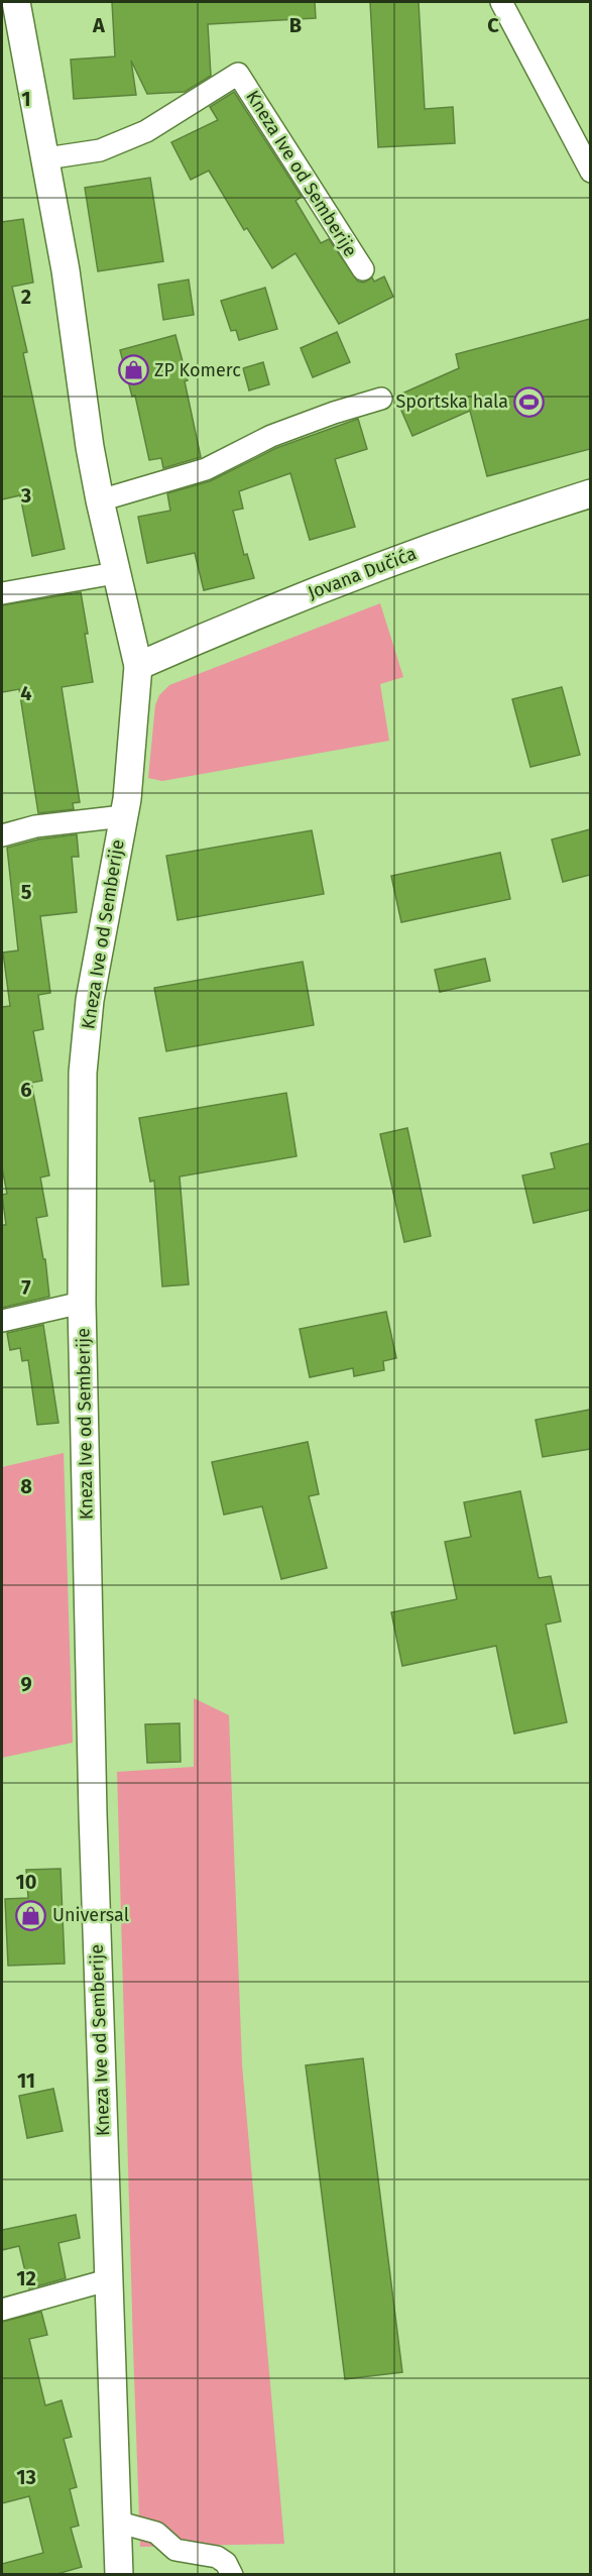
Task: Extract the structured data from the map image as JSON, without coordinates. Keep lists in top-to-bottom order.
{
  "streets": {
    "street": ["Kneza Ive od Semberije", "Jovana Dučića"]
  },
  "crossings": [
    ["Kneza Ive od Semberije", "Jovana Dučića"]
  ],
  "places": {
    "shop": ["ZP Komerc", "Universal"],
    "sports": ["Sportska hala"]
  },
  "grid": {
    "columns": ["A", "B", "C"],
    "rows": [
      "1",
      "2",
      "3",
      "4",
      "5",
      "6",
      "7",
      "8",
      "9",
      "10",
      "11",
      "12",
      "13"
    ]
  }
}
